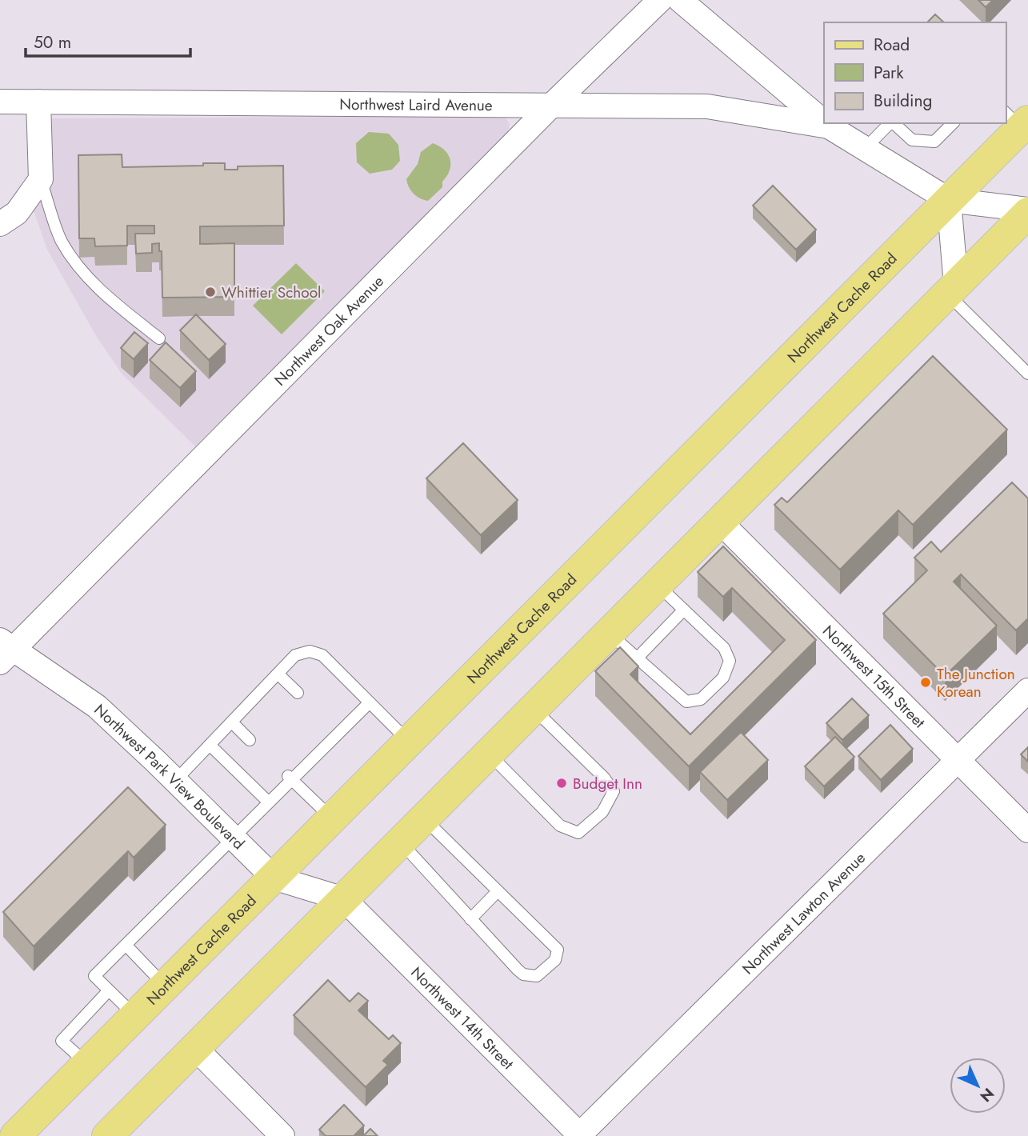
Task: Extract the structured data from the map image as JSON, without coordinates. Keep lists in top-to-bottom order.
{
  "streets": {
    "main road": ["Northwest Cache Road"],
    "street": [
      "Northwest Laird Avenue",
      "Northwest Oak Avenue",
      "Northwest 15th Street",
      "Northwest Park View Boulevard",
      "Northwest Lawton Avenue",
      "Northwest 14th Street"
    ]
  },
  "crossings": [
    ["Northwest Laird Avenue", "Northwest Oak Avenue"],
    ["Northwest Cache Road", "Northwest Park View Boulevard"],
    ["Northwest Oak Avenue", "Northwest Park View Boulevard"],
    ["Northwest 15th Street", "Northwest Lawton Avenue"],
    ["Northwest Park View Boulevard", "Northwest 14th Street"],
    ["Northwest Lawton Avenue", "Northwest 14th Street"]
  ],
  "places": ["Whittier School", "The Junction Korean", "Budget Inn"],
  "legend": ["Road", "Park", "Building"],
  "scale_bar": "50 m",
  "north": "bottom right"
}
